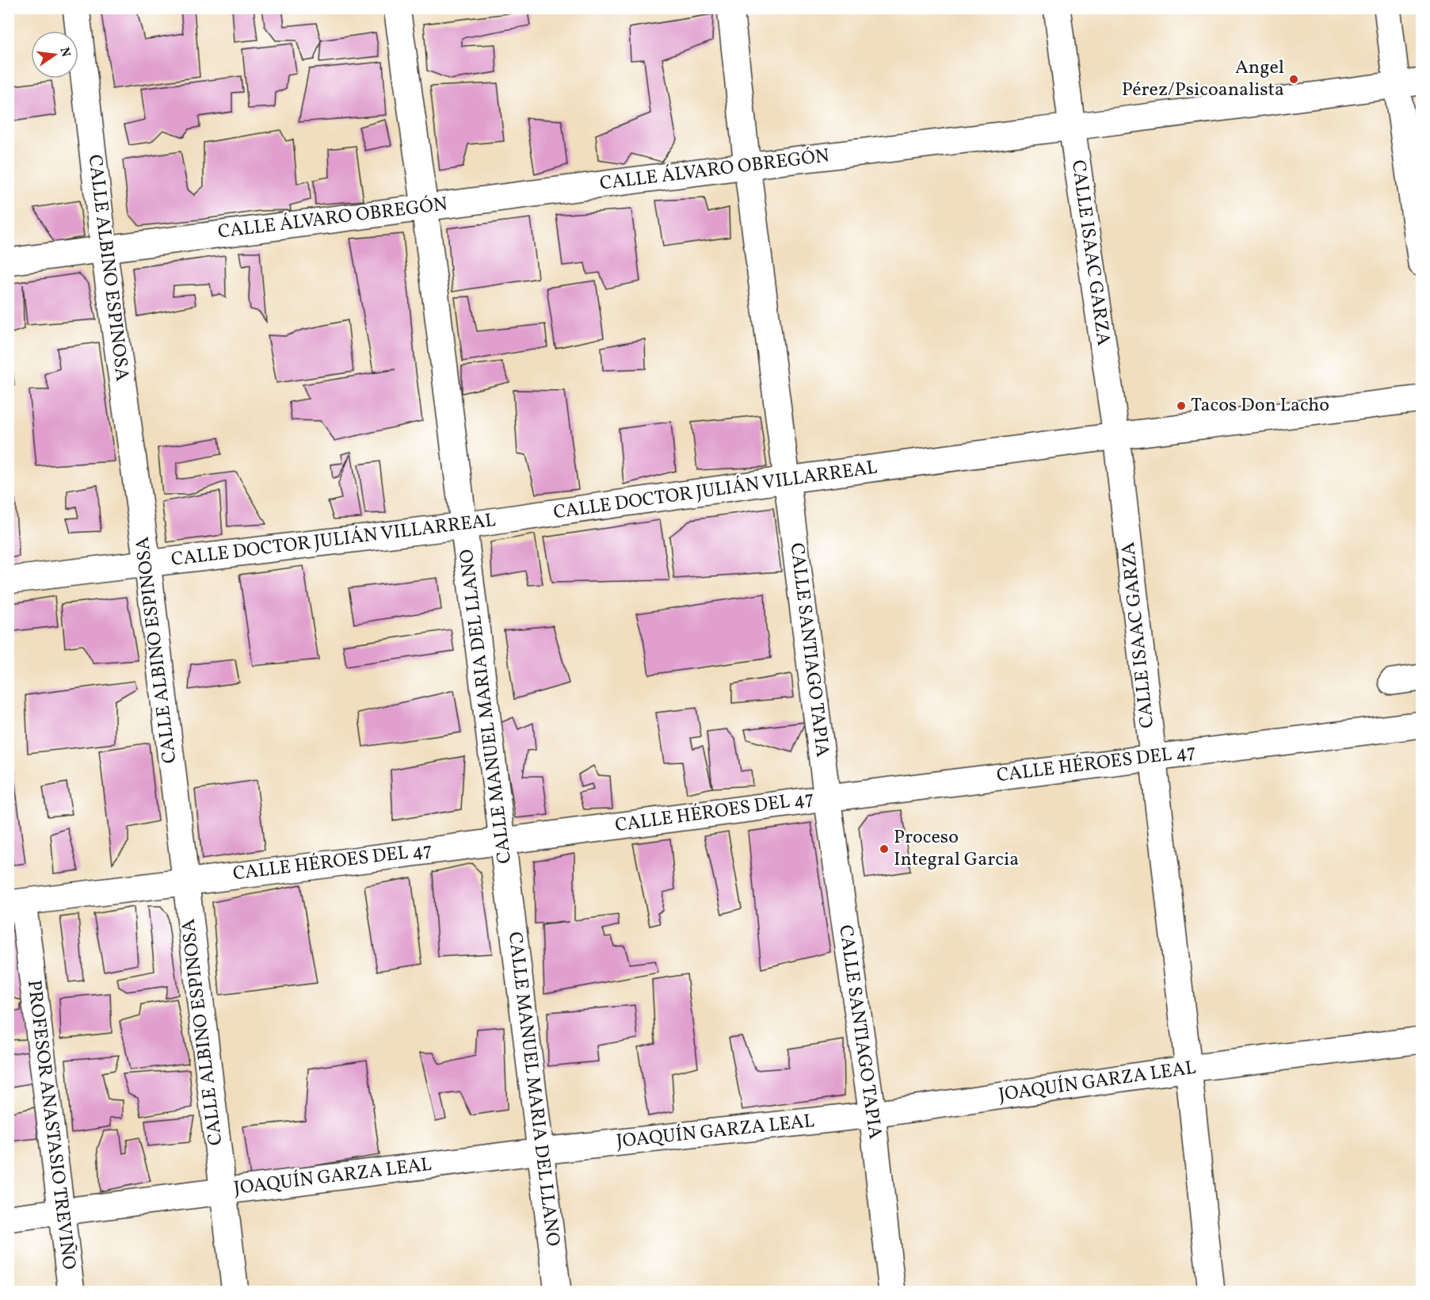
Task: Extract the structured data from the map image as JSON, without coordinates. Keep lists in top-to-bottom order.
{
  "streets": {
    "street": [
      "CALLE ÁLVARO OBREGÓN",
      "CALLE ISAAC GARZA",
      "CALLE ALBINO ESPINOSA",
      "CALLE DOCTOR JULIÁN VILLARREAL",
      "CALLE SANTIAGO TAPIA",
      "CALLE MANUEL MARIA DEL LLANO",
      "CALLE HÉROES DEL 47",
      "JOAQUÍN GARZA LEAL",
      "PROFESOR ANASTASIO TREVIÑO"
    ]
  },
  "crossings": [
    ["CALLE ÁLVARO OBREGÓN", "CALLE ISAAC GARZA"],
    ["CALLE ÁLVARO OBREGÓN", "CALLE ALBINO ESPINOSA"],
    ["CALLE ÁLVARO OBREGÓN", "CALLE SANTIAGO TAPIA"],
    ["CALLE ÁLVARO OBREGÓN", "CALLE MANUEL MARIA DEL LLANO"],
    ["CALLE ISAAC GARZA", "CALLE DOCTOR JULIÁN VILLARREAL"],
    ["CALLE ISAAC GARZA", "CALLE HÉROES DEL 47"],
    ["CALLE ISAAC GARZA", "JOAQUÍN GARZA LEAL"],
    ["CALLE ALBINO ESPINOSA", "CALLE DOCTOR JULIÁN VILLARREAL"],
    ["CALLE ALBINO ESPINOSA", "CALLE HÉROES DEL 47"],
    ["CALLE ALBINO ESPINOSA", "JOAQUÍN GARZA LEAL"],
    ["CALLE DOCTOR JULIÁN VILLARREAL", "CALLE SANTIAGO TAPIA"],
    ["CALLE DOCTOR JULIÁN VILLARREAL", "CALLE MANUEL MARIA DEL LLANO"],
    ["CALLE SANTIAGO TAPIA", "CALLE HÉROES DEL 47"],
    ["CALLE SANTIAGO TAPIA", "JOAQUÍN GARZA LEAL"],
    ["CALLE MANUEL MARIA DEL LLANO", "CALLE HÉROES DEL 47"],
    ["CALLE MANUEL MARIA DEL LLANO", "JOAQUÍN GARZA LEAL"],
    ["CALLE HÉROES DEL 47", "PROFESOR ANASTASIO TREVIÑO"],
    ["JOAQUÍN GARZA LEAL", "PROFESOR ANASTASIO TREVIÑO"]
  ],
  "places": ["Angel Pérez/Psicoanalista", "Tacos Don Lacho", "Proceso Integral Garcia"],
  "north": "right"
}
